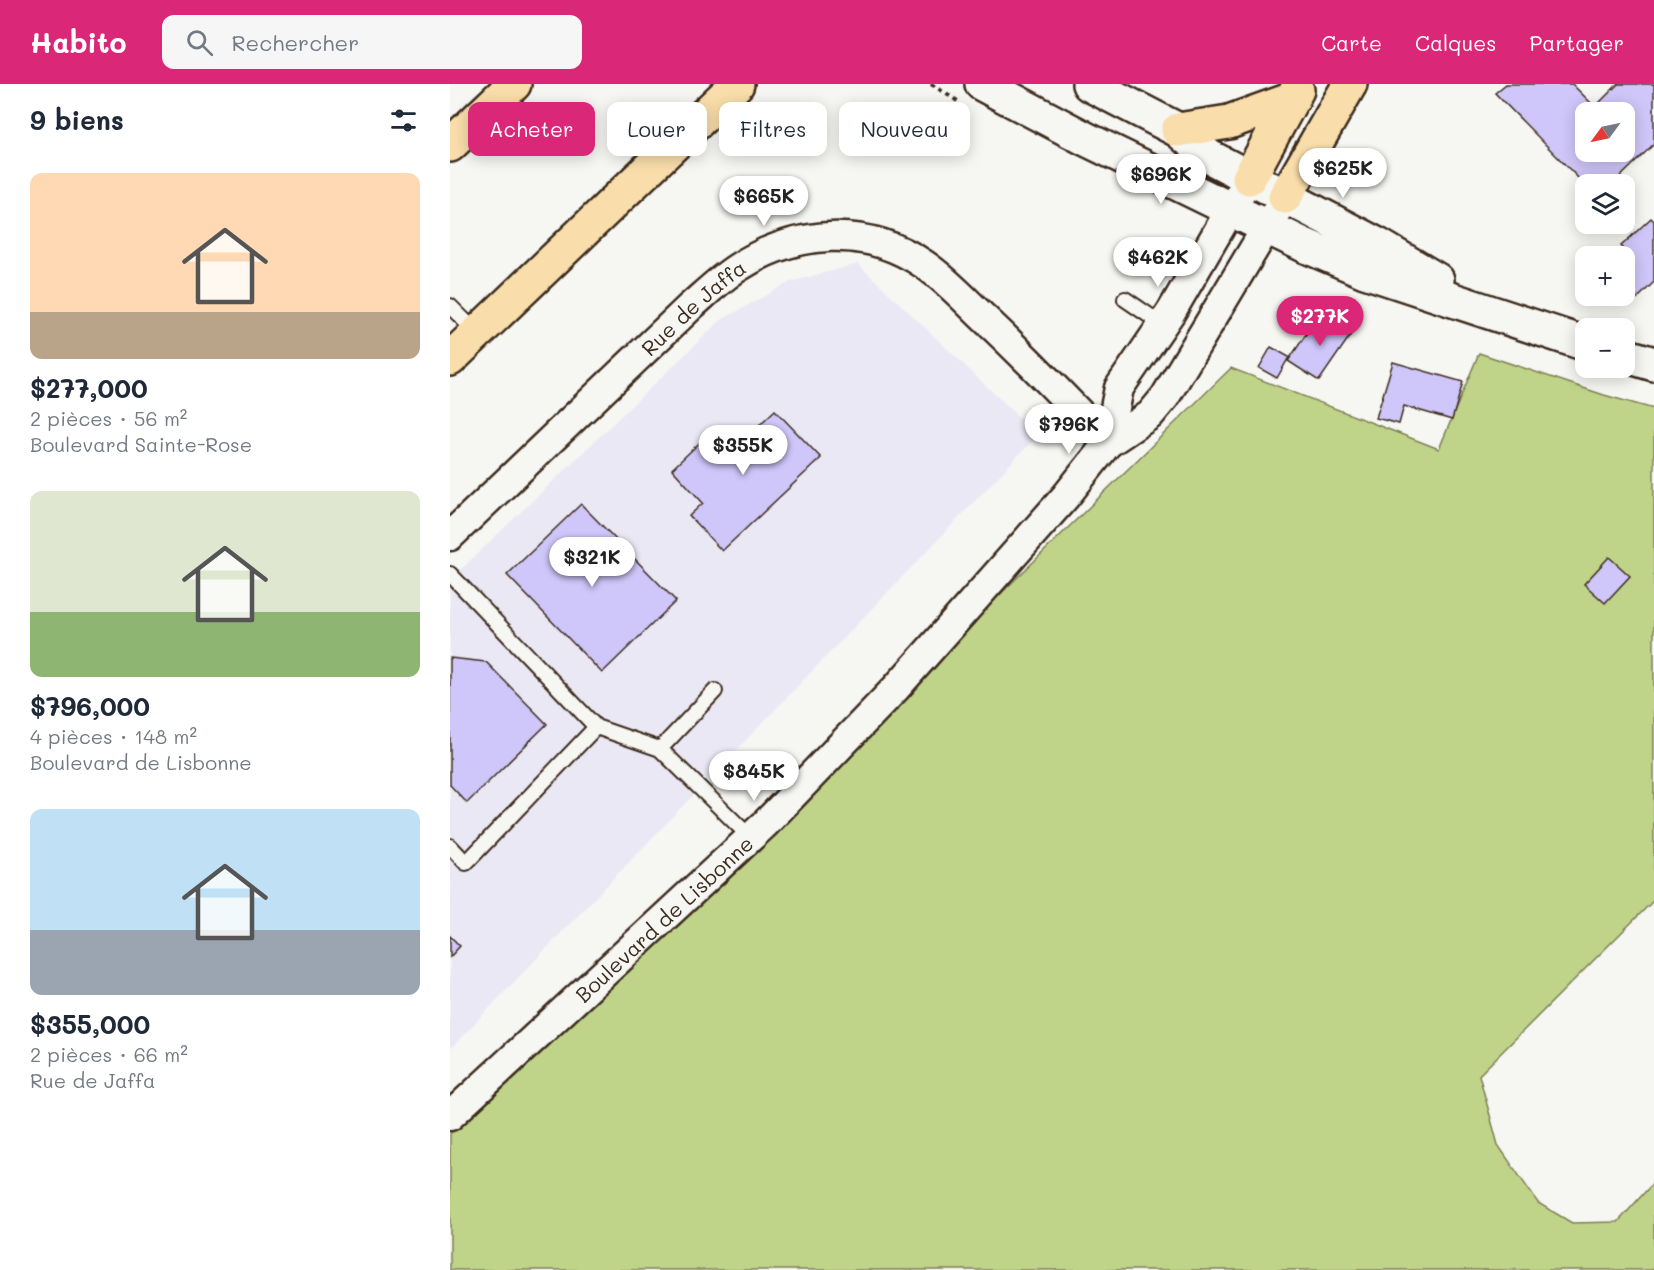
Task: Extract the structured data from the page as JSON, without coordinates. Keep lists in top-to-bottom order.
{
  "streets": {
    "street": ["Rue de Jaffa", "Boulevard de Lisbonne"]
  },
  "crossings": [
    ["Rue de Jaffa", "Boulevard de Lisbonne"]
  ],
  "north": "bottom left",
  "page": {
    "header": "Habito",
    "search": "Rechercher",
    "nav": ["Carte", "Calques", "Partager"],
    "heading": "9 biens",
    "map_buttons": ["+", "−"],
    "chip": [
      "Acheter",
      "Louer",
      "Filtres",
      "Nouveau"
    ],
    "price": [
      "$625K",
      "$696K",
      "$665K",
      "$462K",
      "$277K",
      "$796K",
      "$355K",
      "$321K",
      "$845K"
    ],
    "list": [
      {
        "name": "$277,000",
        "note": "2 pièces · 56 m² · Boulevard Sainte-Rose"
      },
      {
        "name": "$796,000",
        "note": "4 pièces · 148 m² · Boulevard de Lisbonne"
      },
      {
        "name": "$355,000",
        "note": "2 pièces · 66 m² · Rue de Jaffa"
      }
    ]
  }
}
